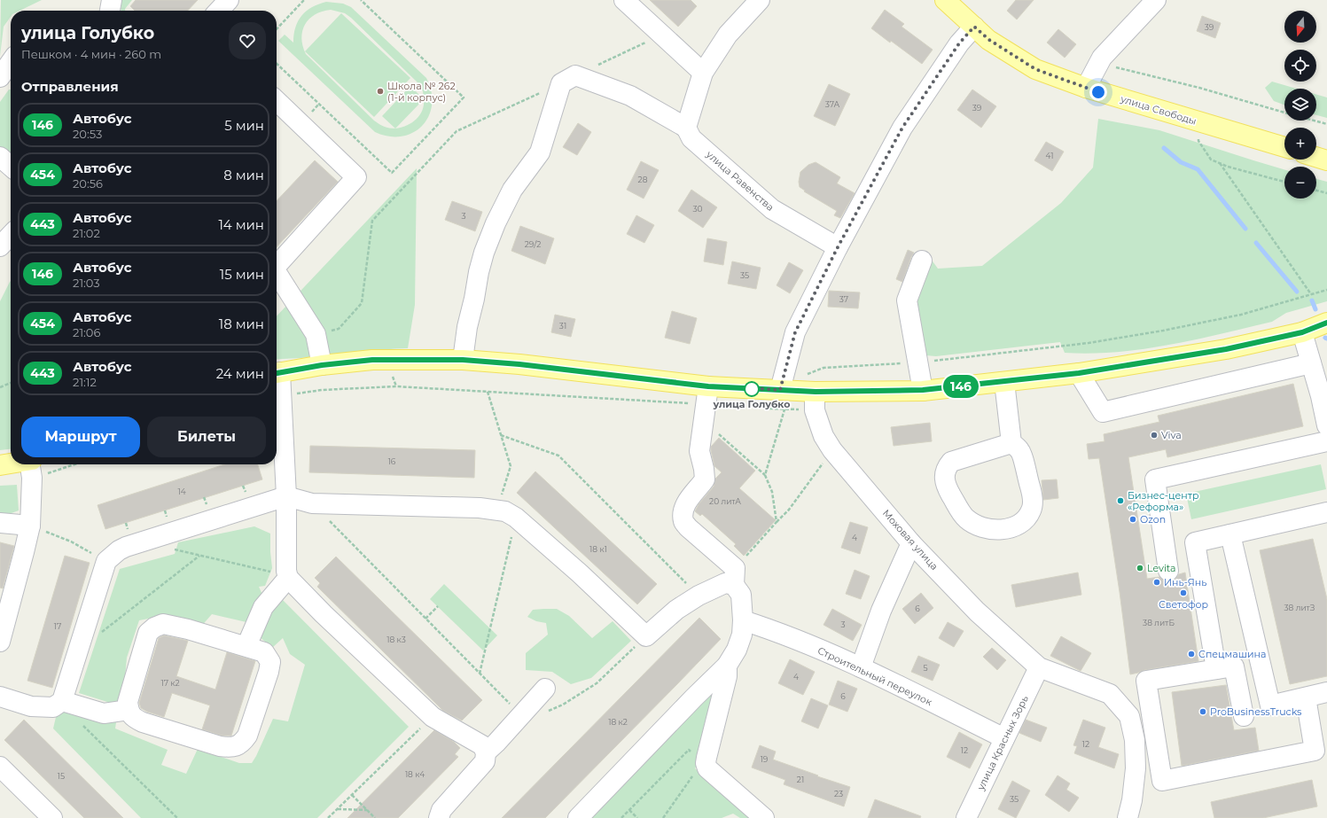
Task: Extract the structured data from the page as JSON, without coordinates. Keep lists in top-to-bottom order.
{
  "streets": {
    "main road": ["улица Свободы"],
    "street": [
      "улица Равенства",
      "Моховая улица",
      "Строительный переулок",
      "улица Красных Зорь"
    ]
  },
  "crossings": [
    ["Моховая улица", "улица Красных Зорь"],
    ["Строительный переулок", "улица Красных Зорь"]
  ],
  "places": [
    "Школа № 262 (1-й корпус)",
    "улица Голубко",
    "Viva",
    "Бизнес-центр «Реформа»",
    "Ozon",
    "Levita",
    "Инь-Янь",
    "Светофор",
    "Спецмашина",
    "ProBusinessTrucks"
  ],
  "lines": ["bus line 146"],
  "house_numbers": [
    "39",
    "37А",
    "39",
    "41",
    "28",
    "30",
    "3",
    "29/2",
    "35",
    "37",
    "31",
    "16",
    "14",
    "20 литА",
    "4",
    "18 к1",
    "38 литЗ",
    "6",
    "38 литБ",
    "3",
    "17",
    "18 к3",
    "5",
    "4",
    "17 к2",
    "6",
    "18 к2",
    "12",
    "12",
    "19",
    "18 к4",
    "15",
    "21",
    "23",
    "35"
  ],
  "north": "bottom",
  "page": {
    "on_map": "146",
    "map_buttons": ["+", "−"],
    "heading": [
      ["улица Голубко", "Пешком · 4 мин · 260 m"],
      "Отправления"
    ],
    "list": [
      {
        "mark": "146",
        "name": "Автобус",
        "note": "20:53",
        "value": "5 мин"
      },
      {
        "mark": "454",
        "name": "Автобус",
        "note": "20:56",
        "value": "8 мин"
      },
      {
        "mark": "443",
        "name": "Автобус",
        "note": "21:02",
        "value": "14 мин"
      },
      {
        "mark": "146",
        "name": "Автобус",
        "note": "21:03",
        "value": "15 мин"
      },
      {
        "mark": "454",
        "name": "Автобус",
        "note": "21:06",
        "value": "18 мин"
      },
      {
        "mark": "443",
        "name": "Автобус",
        "note": "21:12",
        "value": "24 мин"
      }
    ],
    "buttons": ["Маршрут", "Билеты"]
  }
}
